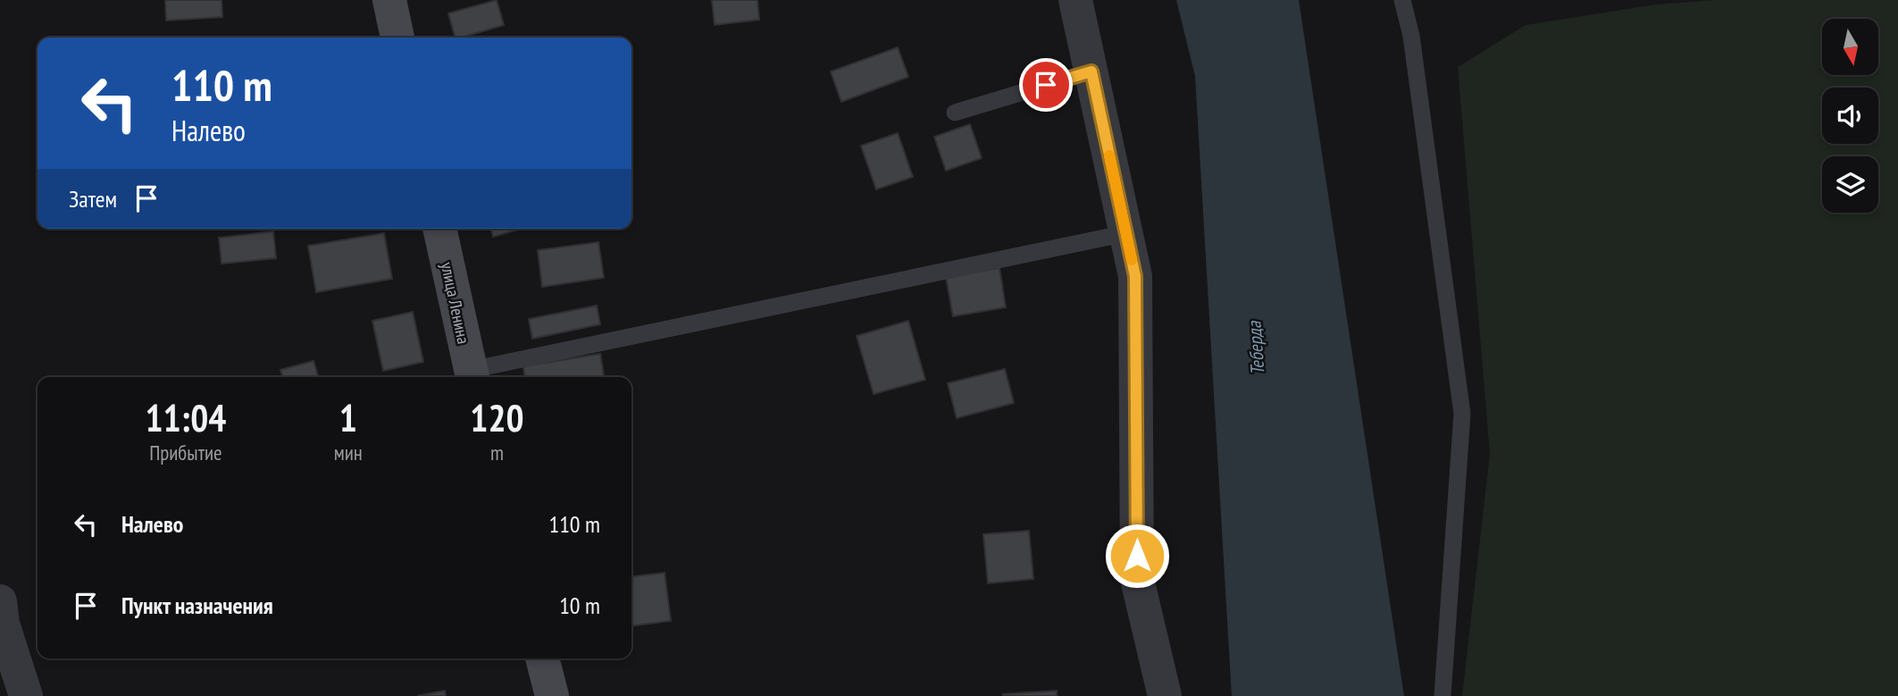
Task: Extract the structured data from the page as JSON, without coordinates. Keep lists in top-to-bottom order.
{
  "streets": {
    "main road": ["улица Ленина"]
  },
  "water": ["Теберда"],
  "north": "bottom",
  "page": {
    "turn": ["110 m", "Налево"],
    "then": "Затем",
    "eta": [
      "11:04",
      "Прибытие",
      "1",
      "мин",
      "120",
      "m"
    ],
    "list": [
      {
        "name": "Налево",
        "value": "110 m"
      },
      {
        "name": "Пункт назначения",
        "value": "10 m"
      }
    ]
  }
}
